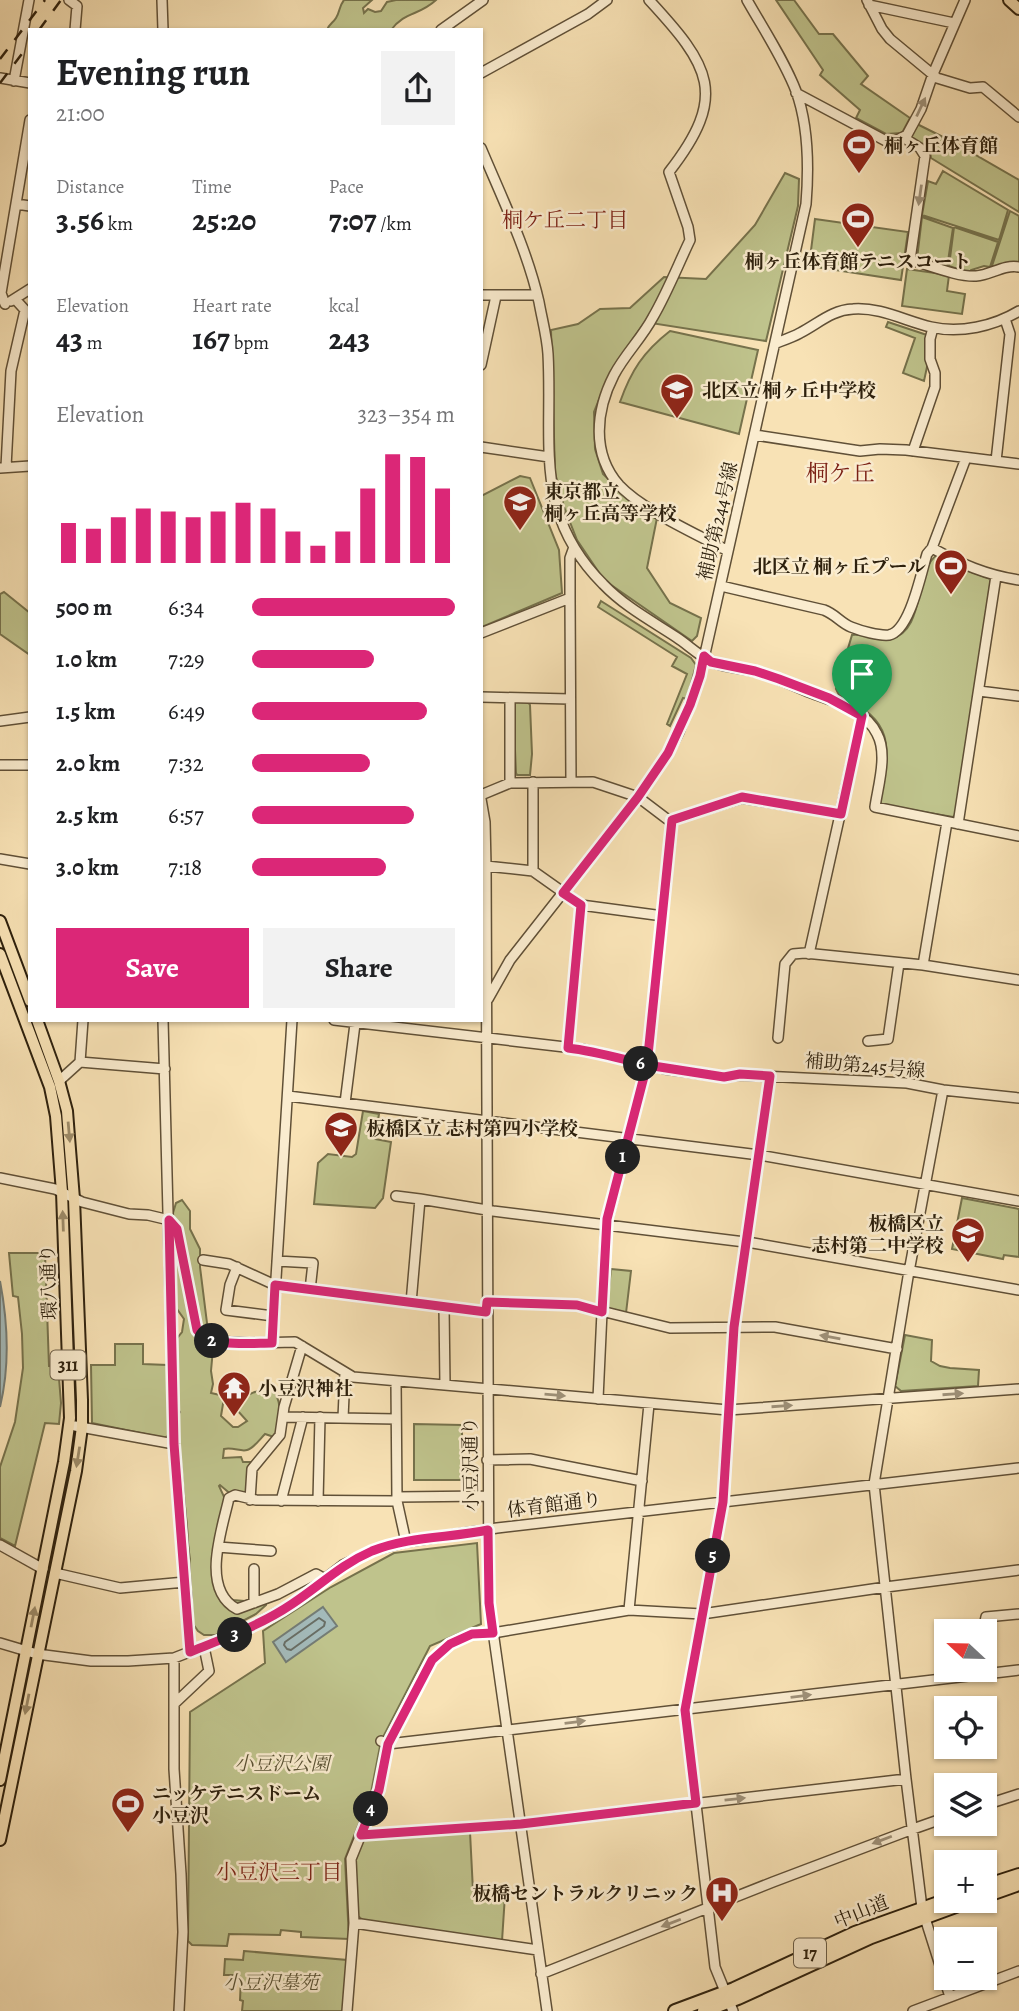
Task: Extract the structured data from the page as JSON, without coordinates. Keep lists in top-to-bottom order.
{
  "streets": {
    "highway": ["中山道", "17"],
    "main road": ["環八通り", "311"],
    "street": [
      "補助第244号線",
      "補助第245号線",
      "小豆沢通り",
      "体育館通り"
    ]
  },
  "crossings": [
    ["補助第244号線", "小豆沢通り"],
    ["補助第245号線", "小豆沢通り"],
    ["環八通り", "体育館通り"],
    ["小豆沢通り", "体育館通り"]
  ],
  "districts": ["桐ケ丘二丁目", "桐ケ丘", "小豆沢三丁目"],
  "parks": ["小豆沢公園", "小豆沢墓苑"],
  "places": {
    "sports": [
      "桐ヶ丘体育館",
      "桐ヶ丘体育館テニスコート",
      "北区立 桐ヶ丘プール",
      "ニッケテニスドーム 小豆沢"
    ],
    "school or university": [
      "北区立 桐ヶ丘中学校",
      "東京都立 桐ヶ丘高等学校",
      "板橋区立 志村第四小学校",
      "板橋区立 志村第二中学校"
    ],
    "temple": ["小豆沢神社"],
    "hospital": ["板橋セントラルクリニック"]
  },
  "north": "left",
  "page": {
    "heading": ["Evening run", "21:00"],
    "stats": [
      ["Distance", "3.56 km"],
      ["Time", "25:20"],
      ["Pace", "7:07 /km"],
      ["Elevation", "43 m"],
      ["Heart rate", "167 bpm"],
      ["kcal", "243"]
    ],
    "chart": ["Elevation", "323–354 m"],
    "list": [
      {
        "name": "500 m",
        "note": "6:34"
      },
      {
        "name": "1.0 km",
        "note": "7:29"
      },
      {
        "name": "1.5 km",
        "note": "6:49"
      },
      {
        "name": "2.0 km",
        "note": "7:32"
      },
      {
        "name": "2.5 km",
        "note": "6:57"
      },
      {
        "name": "3.0 km",
        "note": "7:18"
      }
    ],
    "buttons": ["Save", "Share"],
    "pins": [
      "6",
      "1",
      "2",
      "5",
      "3",
      "4"
    ],
    "map_buttons": ["+", "−"]
  }
}
